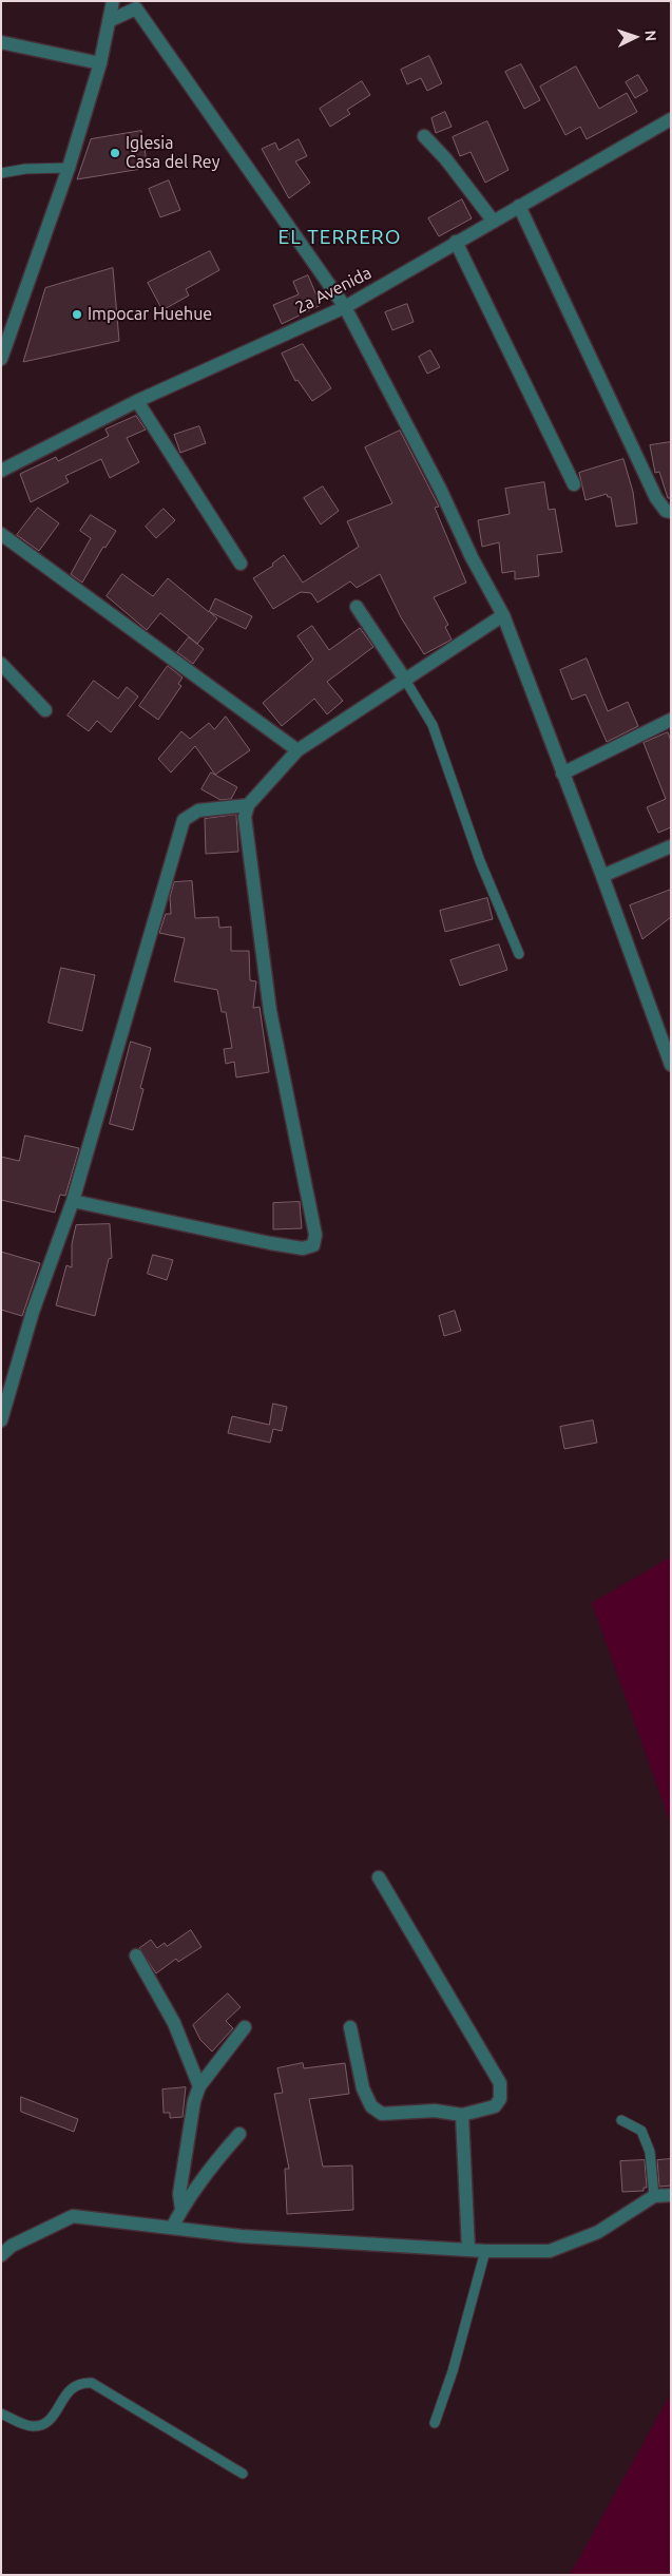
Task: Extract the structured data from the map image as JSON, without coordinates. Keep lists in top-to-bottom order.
{
  "streets": {
    "street": ["2a Avenida"]
  },
  "districts": ["EL TERRERO"],
  "places": ["Iglesia Casa del Rey", "Impocar Huehue"],
  "north": "right"
}
